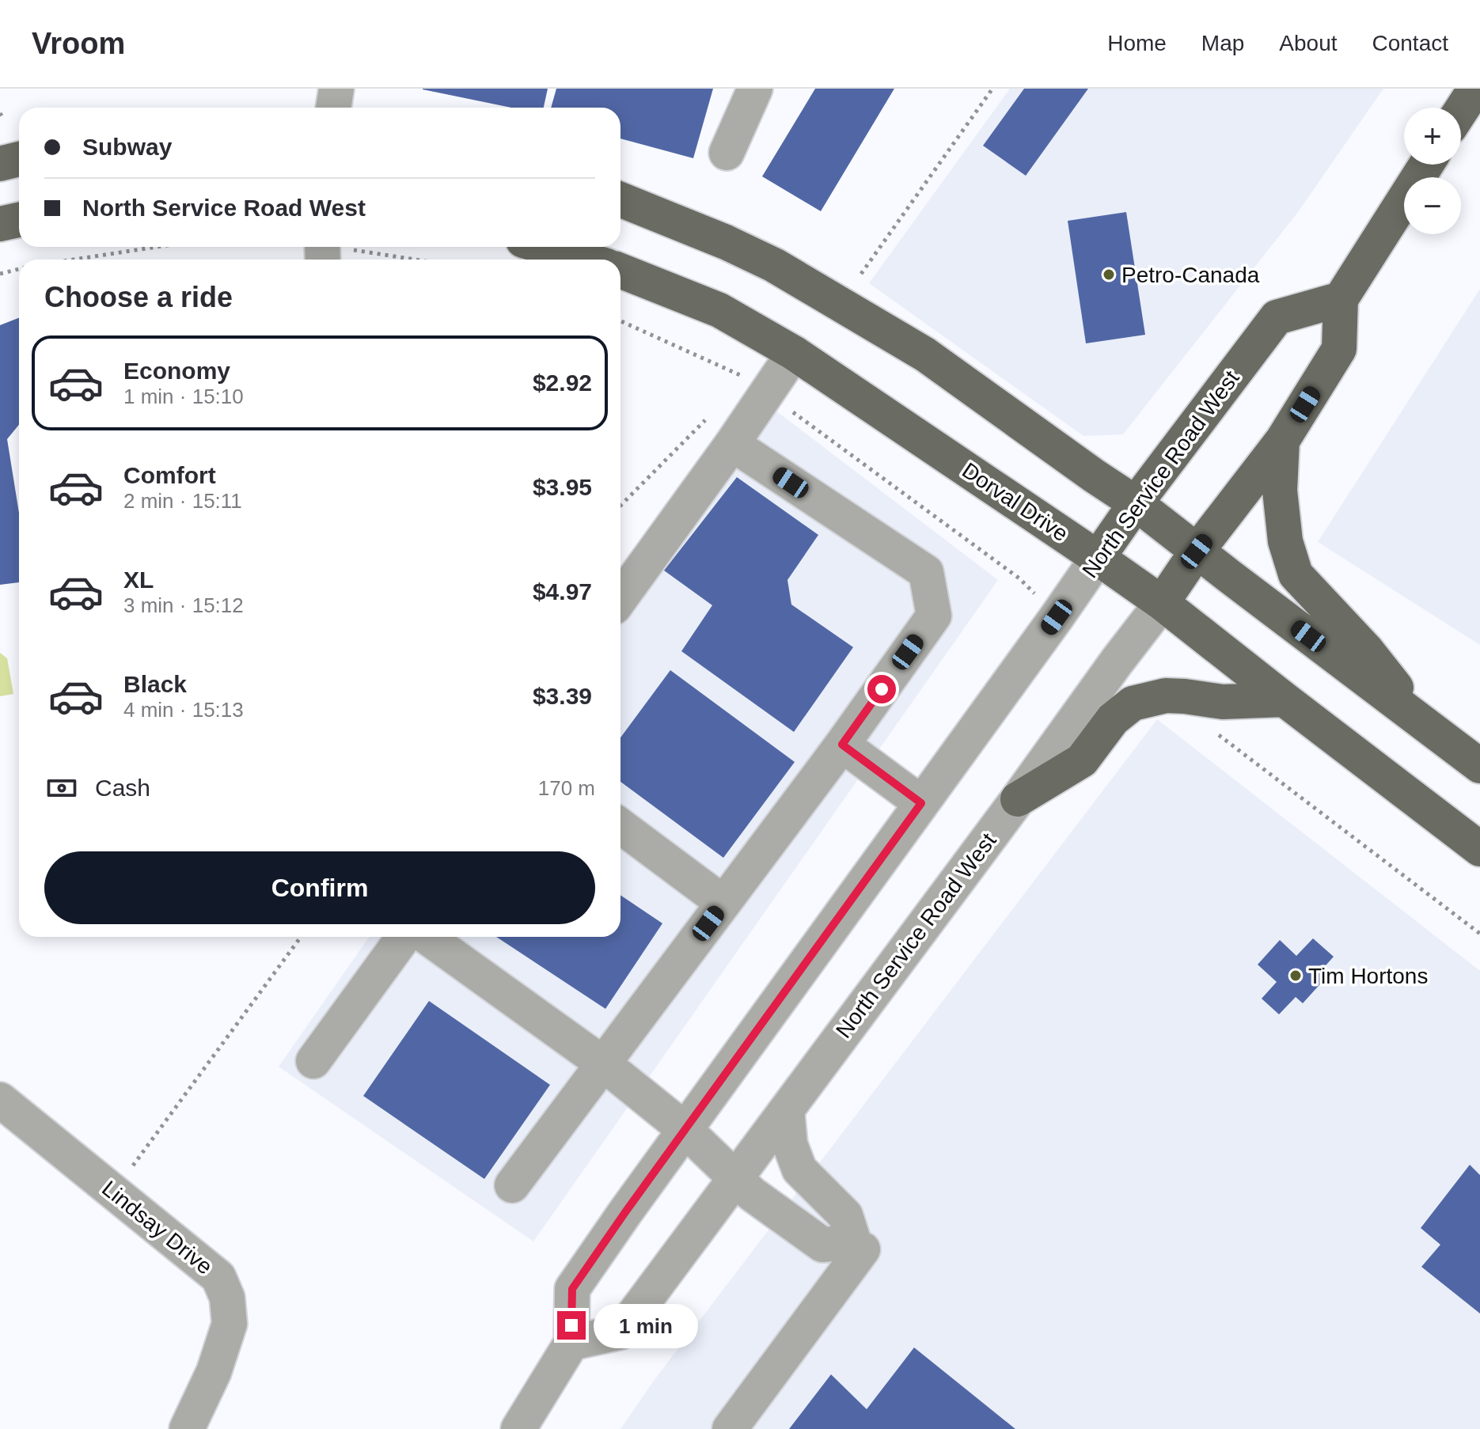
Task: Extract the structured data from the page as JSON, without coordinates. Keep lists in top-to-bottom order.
{
  "streets": {
    "main road": ["North Service Road West", "Dorval Drive"],
    "street": ["Lindsay Drive"]
  },
  "crossings": [
    ["North Service Road West", "Dorval Drive"]
  ],
  "places": ["Petro-Canada", "Tim Hortons"],
  "page": {
    "header": "Vroom",
    "nav": [
      "Home",
      "Map",
      "About",
      "Contact"
    ],
    "map_buttons": ["+", "−"],
    "banner": ["Subway", "North Service Road West"],
    "heading": "Choose a ride",
    "list": [
      {
        "name": "Economy",
        "note": "1 min · 15:10",
        "value": "$2.92"
      },
      {
        "name": "Comfort",
        "note": "2 min · 15:11",
        "value": "$3.95"
      },
      {
        "name": "XL",
        "note": "3 min · 15:12",
        "value": "$4.97"
      },
      {
        "name": "Black",
        "note": "4 min · 15:13",
        "value": "$3.39"
      }
    ],
    "pay": ["Cash", "170 m"],
    "buttons": "Confirm",
    "bubble": "1 min"
  }
}
